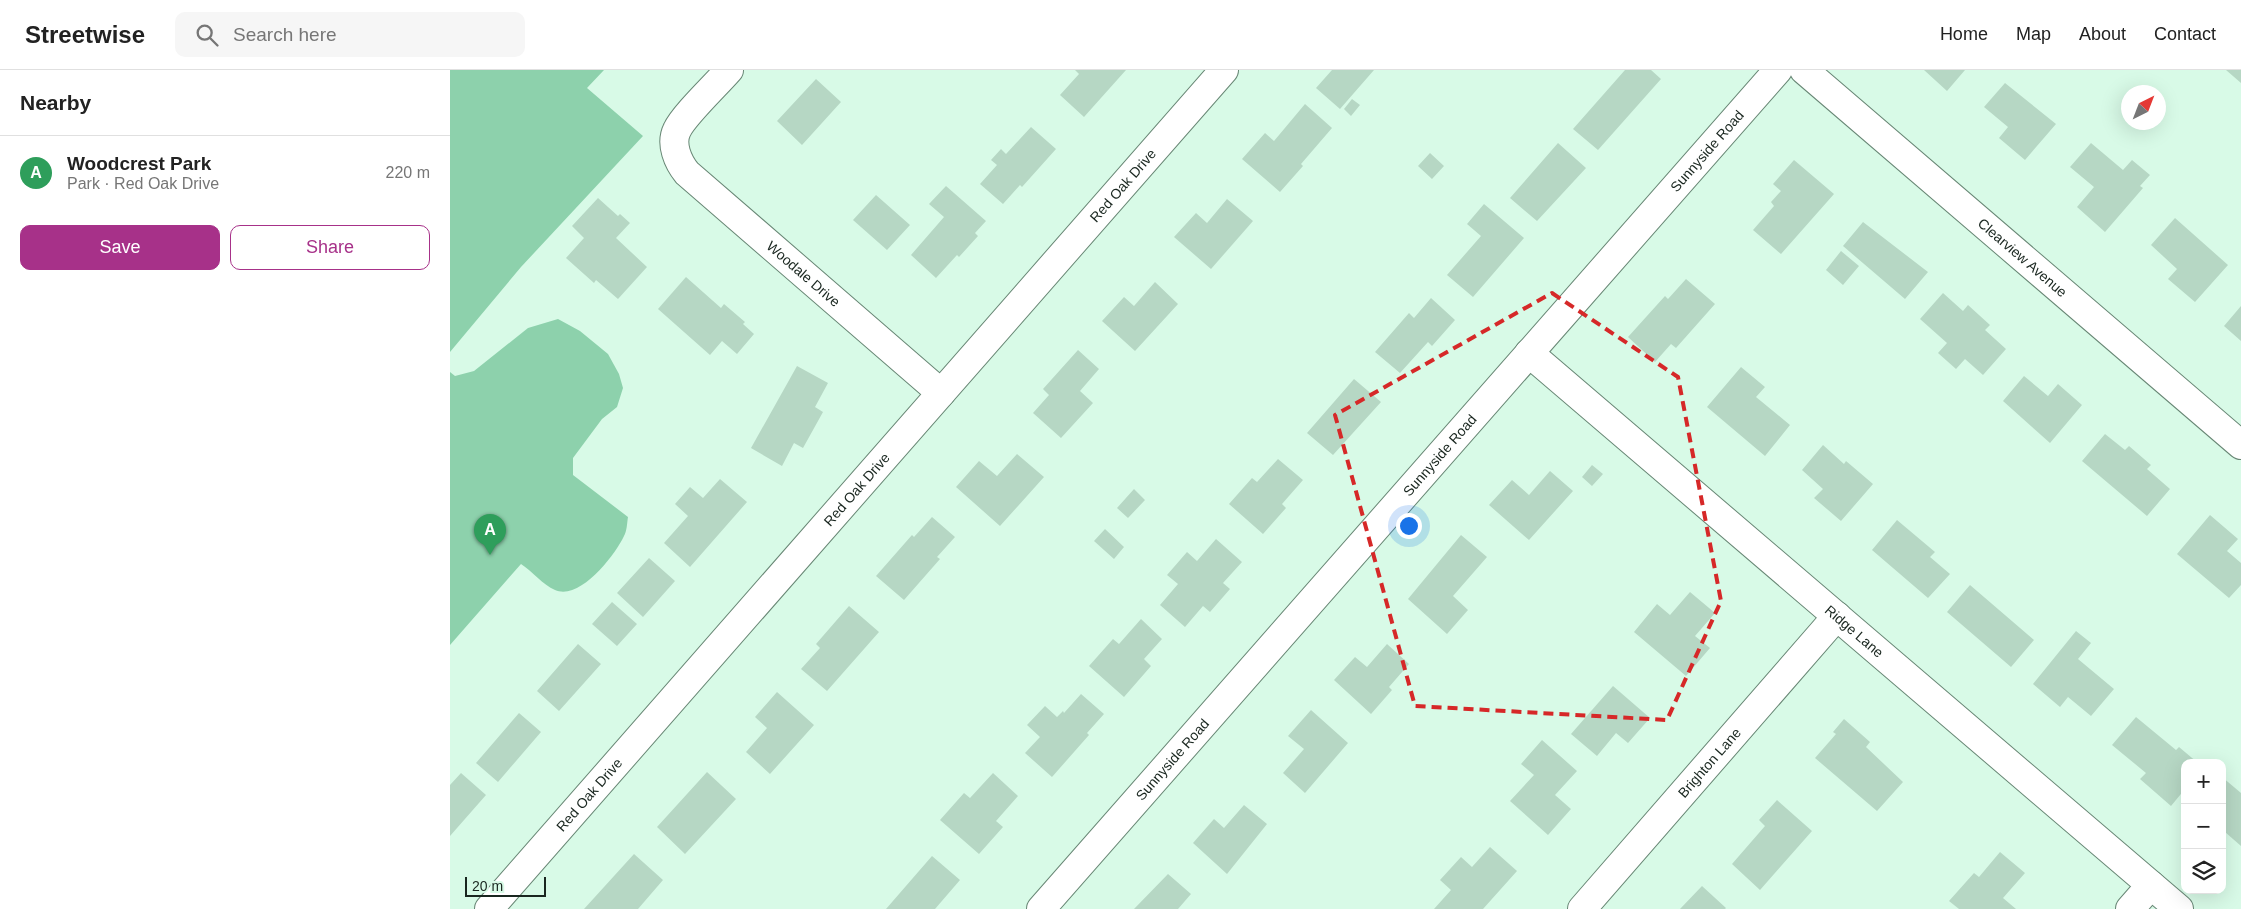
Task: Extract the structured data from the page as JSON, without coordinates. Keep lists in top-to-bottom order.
{
  "streets": {
    "street": [
      "Sunnyside Road",
      "Red Oak Drive",
      "Clearview Avenue",
      "Woodale Drive",
      "Ridge Lane",
      "Brighton Lane"
    ]
  },
  "crossings": [
    ["Sunnyside Road", "Ridge Lane"],
    ["Red Oak Drive", "Woodale Drive"],
    ["Ridge Lane", "Brighton Lane"]
  ],
  "scale_bar": "20 m",
  "north": "top right",
  "page": {
    "header": "Streetwise",
    "search": "Search here",
    "nav": [
      "Home",
      "Map",
      "About",
      "Contact"
    ],
    "heading": "Nearby",
    "list": [
      {
        "mark": "A",
        "name": "Woodcrest Park",
        "note": "Park · Red Oak Drive",
        "value": "220 m"
      }
    ],
    "buttons": ["Save", "Share"],
    "pins": "A",
    "map_buttons": ["+", "−"],
    "scale": "20 m"
  }
}
